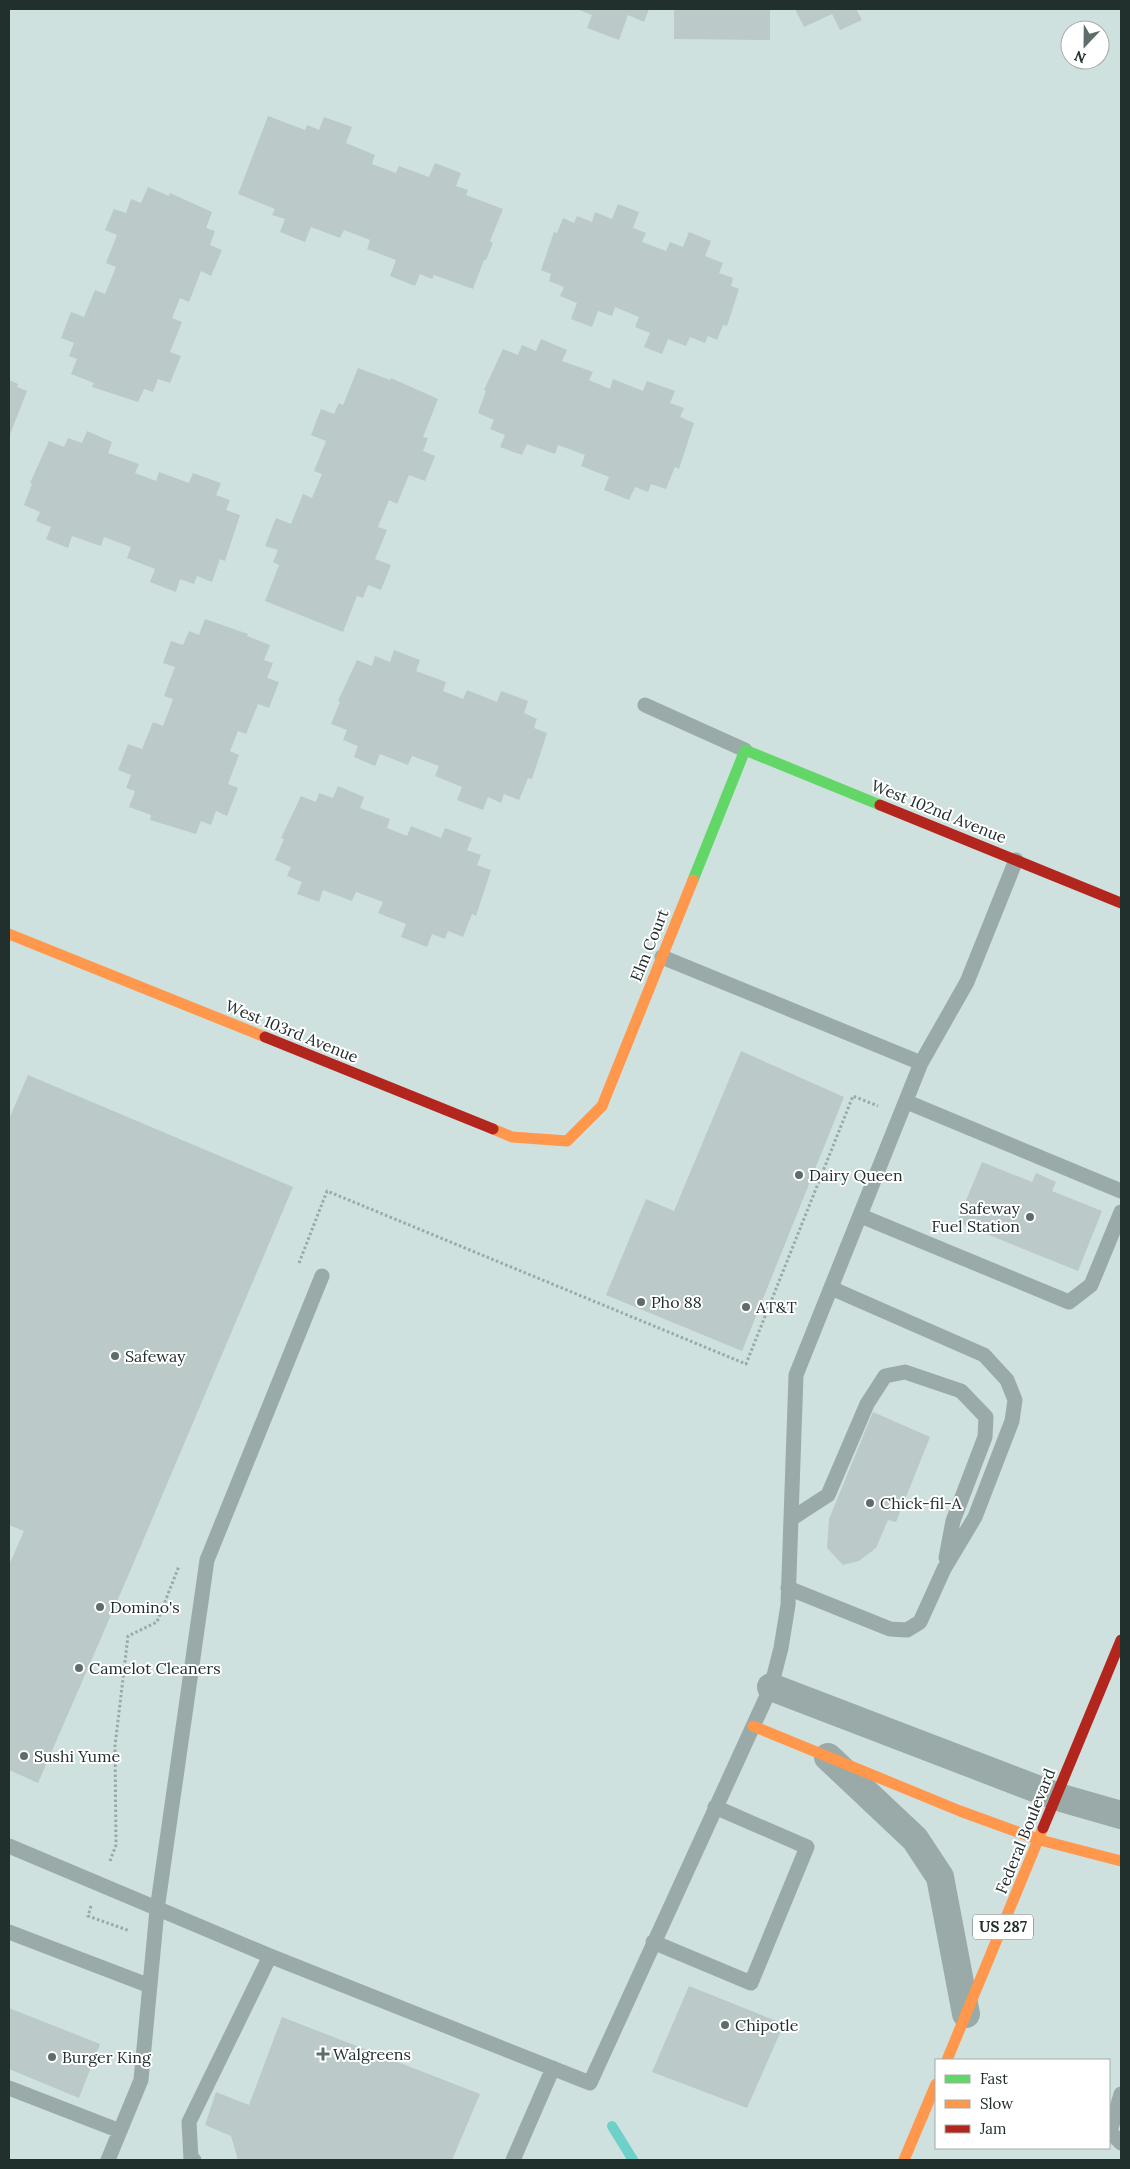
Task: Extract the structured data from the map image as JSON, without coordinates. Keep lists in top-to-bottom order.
{
  "streets": {
    "street": [
      "West 102nd Avenue",
      "Elm Court",
      "West 103rd Avenue",
      "Federal Boulevard",
      "US 287"
    ]
  },
  "crossings": [
    ["West 102nd Avenue", "Elm Court"],
    ["Elm Court", "West 103rd Avenue"]
  ],
  "places": {
    "other": [
      "Dairy Queen",
      "Safeway Fuel Station",
      "Pho 88",
      "AT&T",
      "Safeway",
      "Chick-fil-A",
      "Domino's",
      "Camelot Cleaners",
      "Sushi Yume",
      "Chipotle",
      "Burger King"
    ],
    "health": ["Walgreens"]
  },
  "legend": ["Fast", "Slow", "Jam"],
  "north": "bottom"
}
